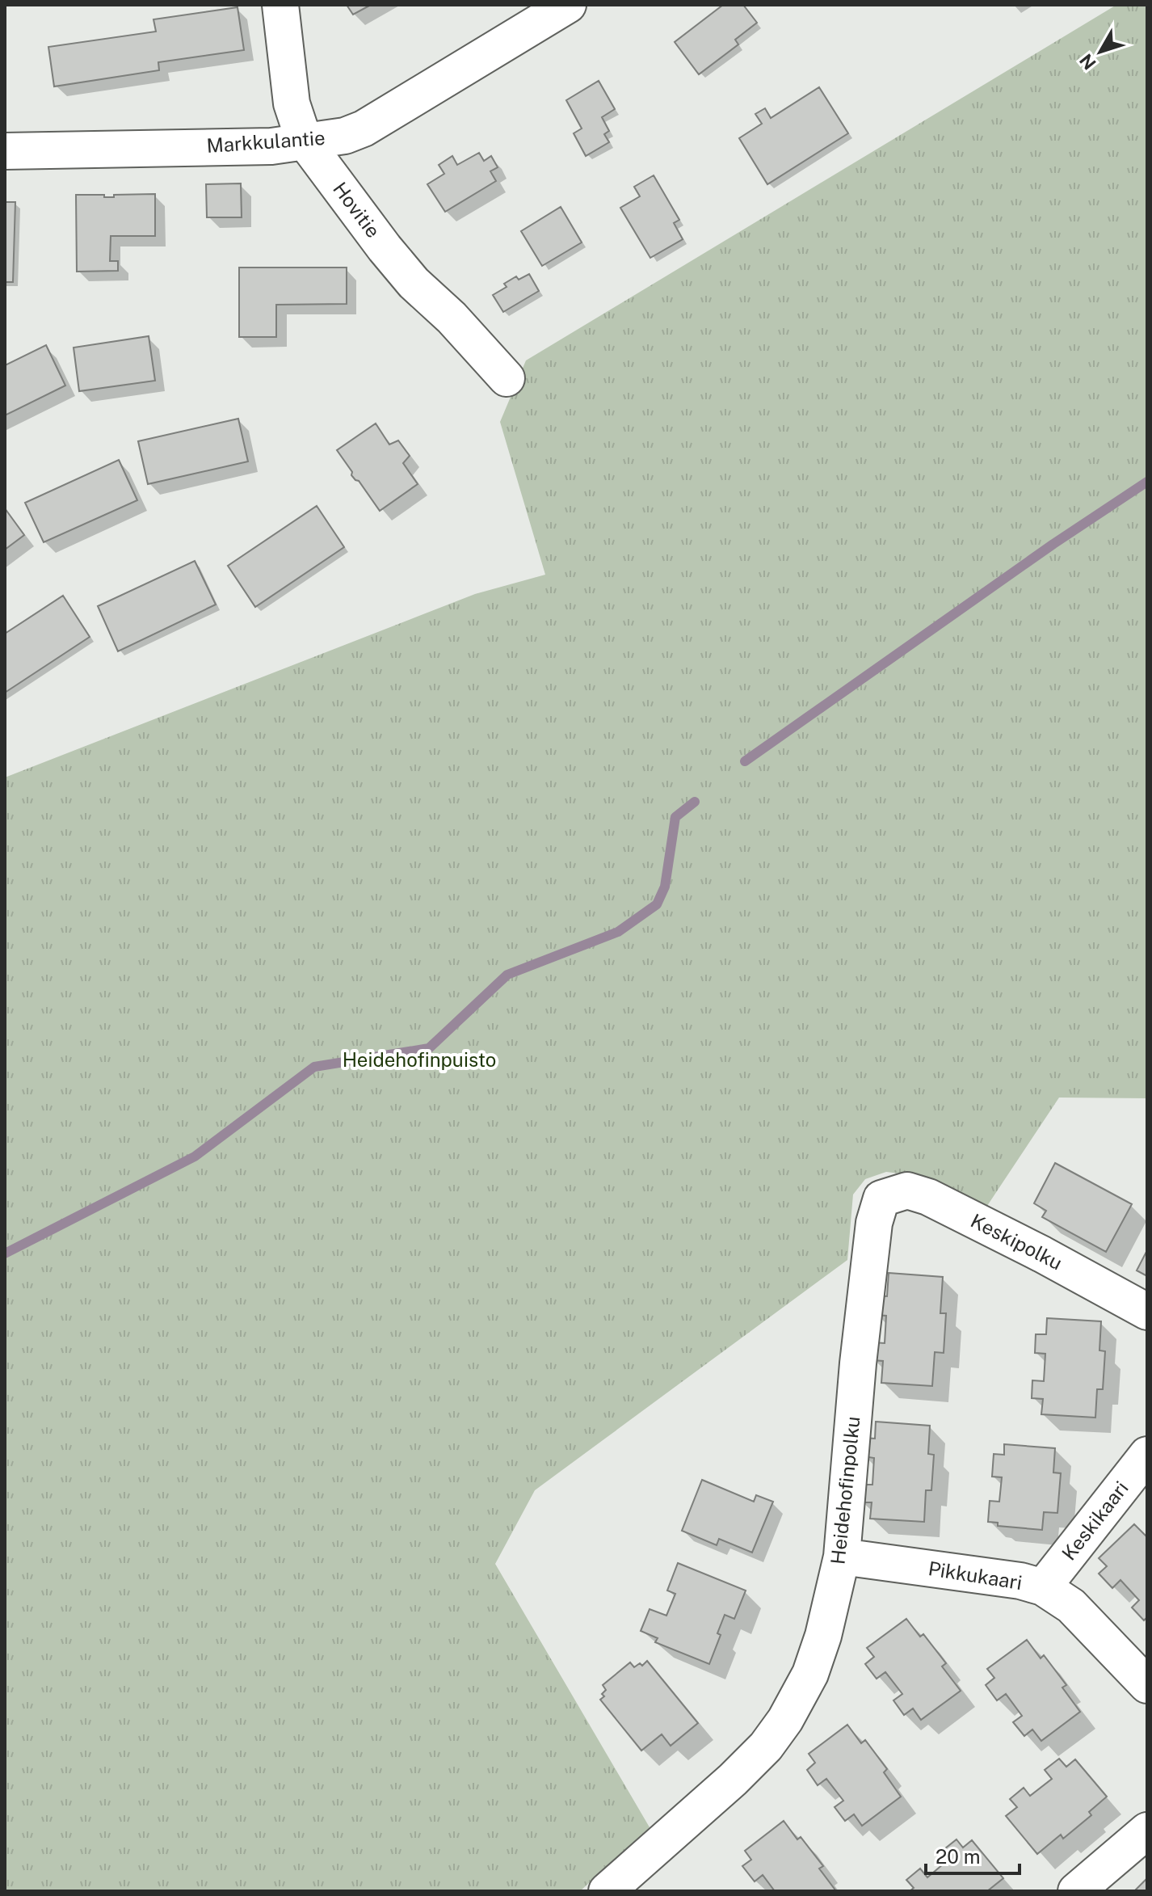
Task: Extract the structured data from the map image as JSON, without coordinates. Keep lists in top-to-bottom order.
{
  "streets": {
    "street": [
      "Markkulantie",
      "Hovitie",
      "Keskipolku",
      "Heidehofinpolku",
      "Keskikaari",
      "Pikkukaari"
    ]
  },
  "crossings": [
    ["Markkulantie", "Hovitie"],
    ["Keskipolku", "Heidehofinpolku"],
    ["Heidehofinpolku", "Pikkukaari"],
    ["Keskikaari", "Pikkukaari"]
  ],
  "parks": ["Heidehofinpuisto"],
  "scale_bar": "20 m",
  "north": "bottom left"
}
